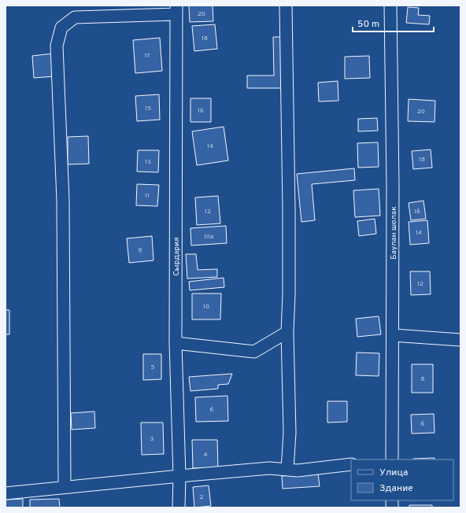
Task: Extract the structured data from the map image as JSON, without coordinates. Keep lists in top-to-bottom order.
{
  "streets": {
    "street": ["Баулан шолак", "Сырдария"]
  },
  "house_numbers": [
    "20",
    "18",
    "17",
    "15",
    "16",
    "20",
    "14",
    "18",
    "13",
    "11",
    "12",
    "16",
    "14",
    "10а",
    "9",
    "12",
    "10",
    "5",
    "8",
    "6",
    "6",
    "3",
    "4",
    "2"
  ],
  "legend": ["Улица", "Здание"],
  "scale_bar": "50 m"
}
